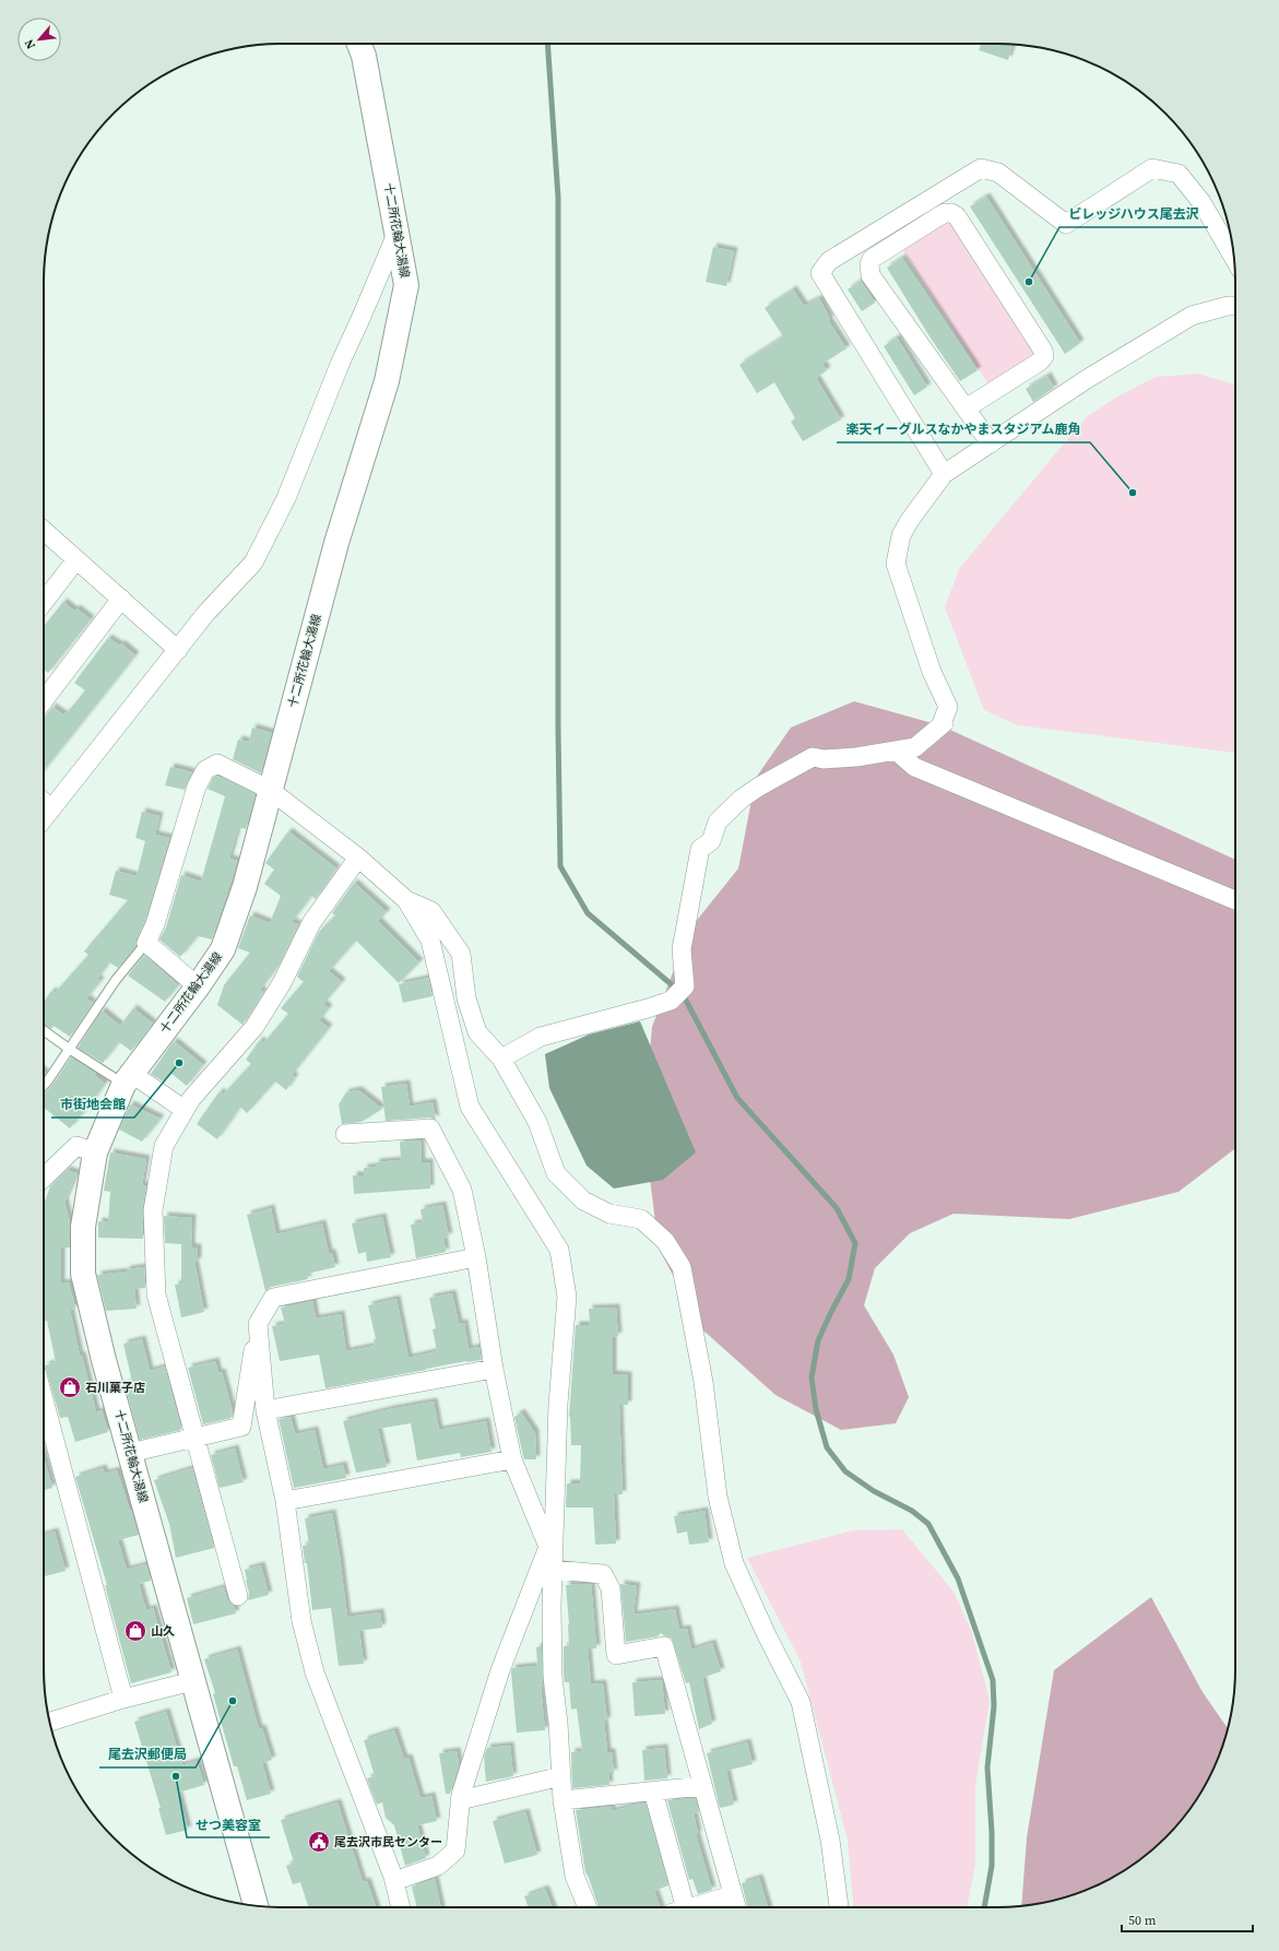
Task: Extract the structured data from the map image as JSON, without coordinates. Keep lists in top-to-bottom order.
{
  "streets": {
    "main road": ["十二所花輪大湯線"]
  },
  "places": {
    "other": [
      "ビレッジハウス尾去沢",
      "楽天イーグルスなかやまスタジアム鹿角",
      "市街地会館",
      "尾去沢郵便局",
      "せつ美容室"
    ],
    "shop": ["石川菓子店", "山久"],
    "public building": ["尾去沢市民センター"]
  },
  "scale_bar": "50 m",
  "north": "bottom left"
}
